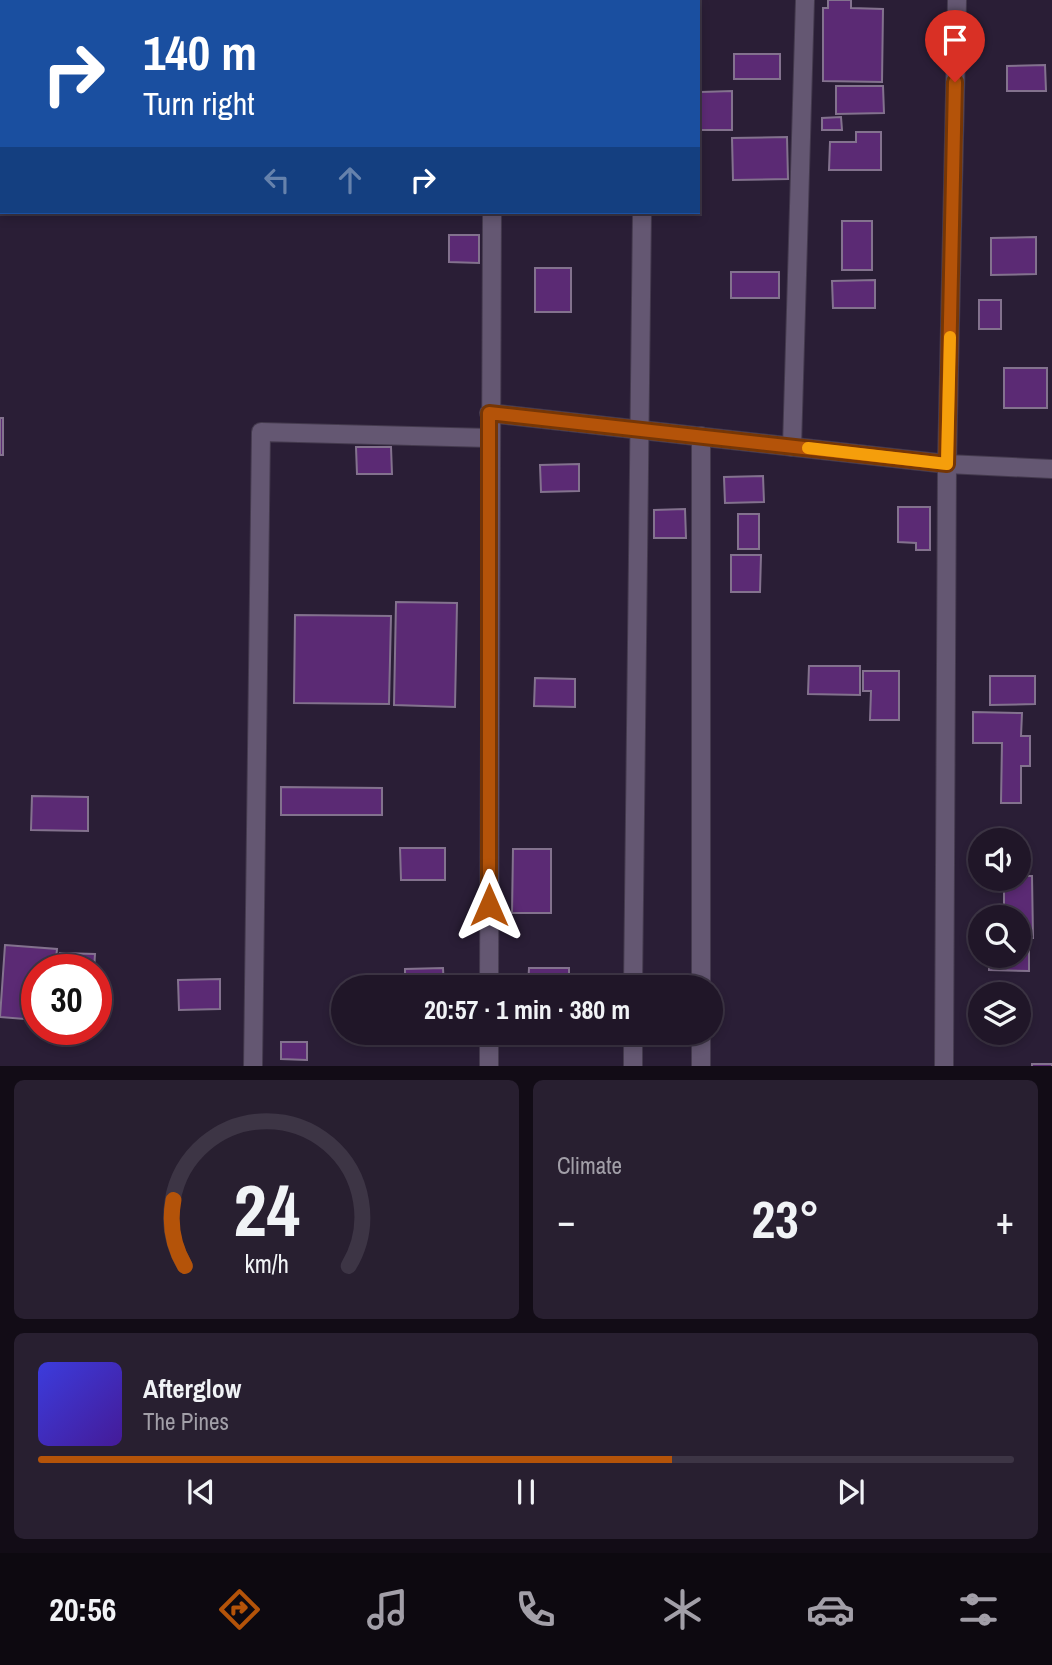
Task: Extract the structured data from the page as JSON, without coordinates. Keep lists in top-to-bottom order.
{
  "page": {
    "turn": ["140 m", "Turn right"],
    "limit": "30",
    "trip": "20:57 · 1 min · 380 m",
    "tile": "Climate",
    "heat": ["−", "23°", "+"],
    "song": ["Afterglow", "The Pines"],
    "tabs": "20:56",
    "gauge": ["24", "km/h"]
  }
}
